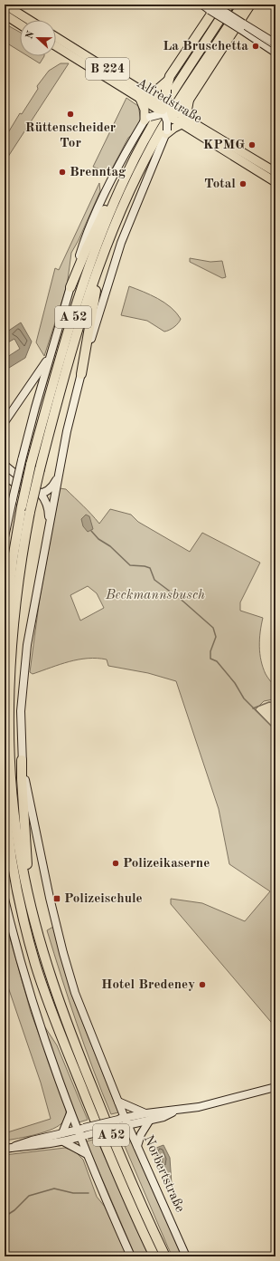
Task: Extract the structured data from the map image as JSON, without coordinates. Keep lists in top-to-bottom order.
{
  "streets": {
    "highway": ["A 52"],
    "main road": ["B 224", "Alfredstraße", "Norbertstraße"]
  },
  "parks": ["Beckmannsbusch"],
  "places": {
    "other": [
      "La Bruschetta",
      "Rüttenscheider Tor",
      "KPMG",
      "Brenntag",
      "Total",
      "Polizeikaserne",
      "Hotel Bredeney"
    ],
    "transit": ["Polizeischule"]
  },
  "north": "left"
}
